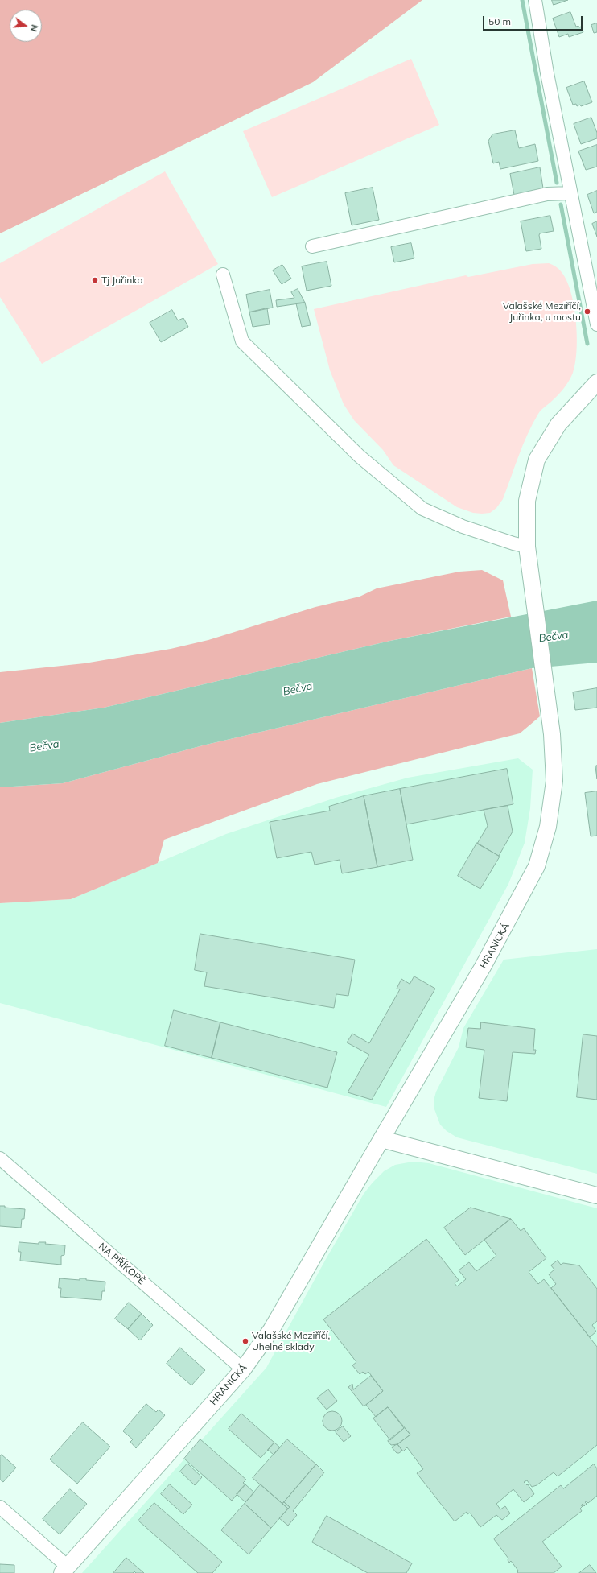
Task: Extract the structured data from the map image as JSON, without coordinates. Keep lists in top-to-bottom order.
{
  "streets": {
    "street": ["HRANICKÁ", "NA PŘÍKOPĚ"]
  },
  "crossings": [
    ["HRANICKÁ", "NA PŘÍKOPĚ"]
  ],
  "water": ["Bečva"],
  "places": ["Tj Juřinka", "Valašské Meziříčí, Juřinka, u mostu", "Valašské Meziříčí, Uhelné sklady"],
  "scale_bar": "50 m",
  "north": "right"
}
